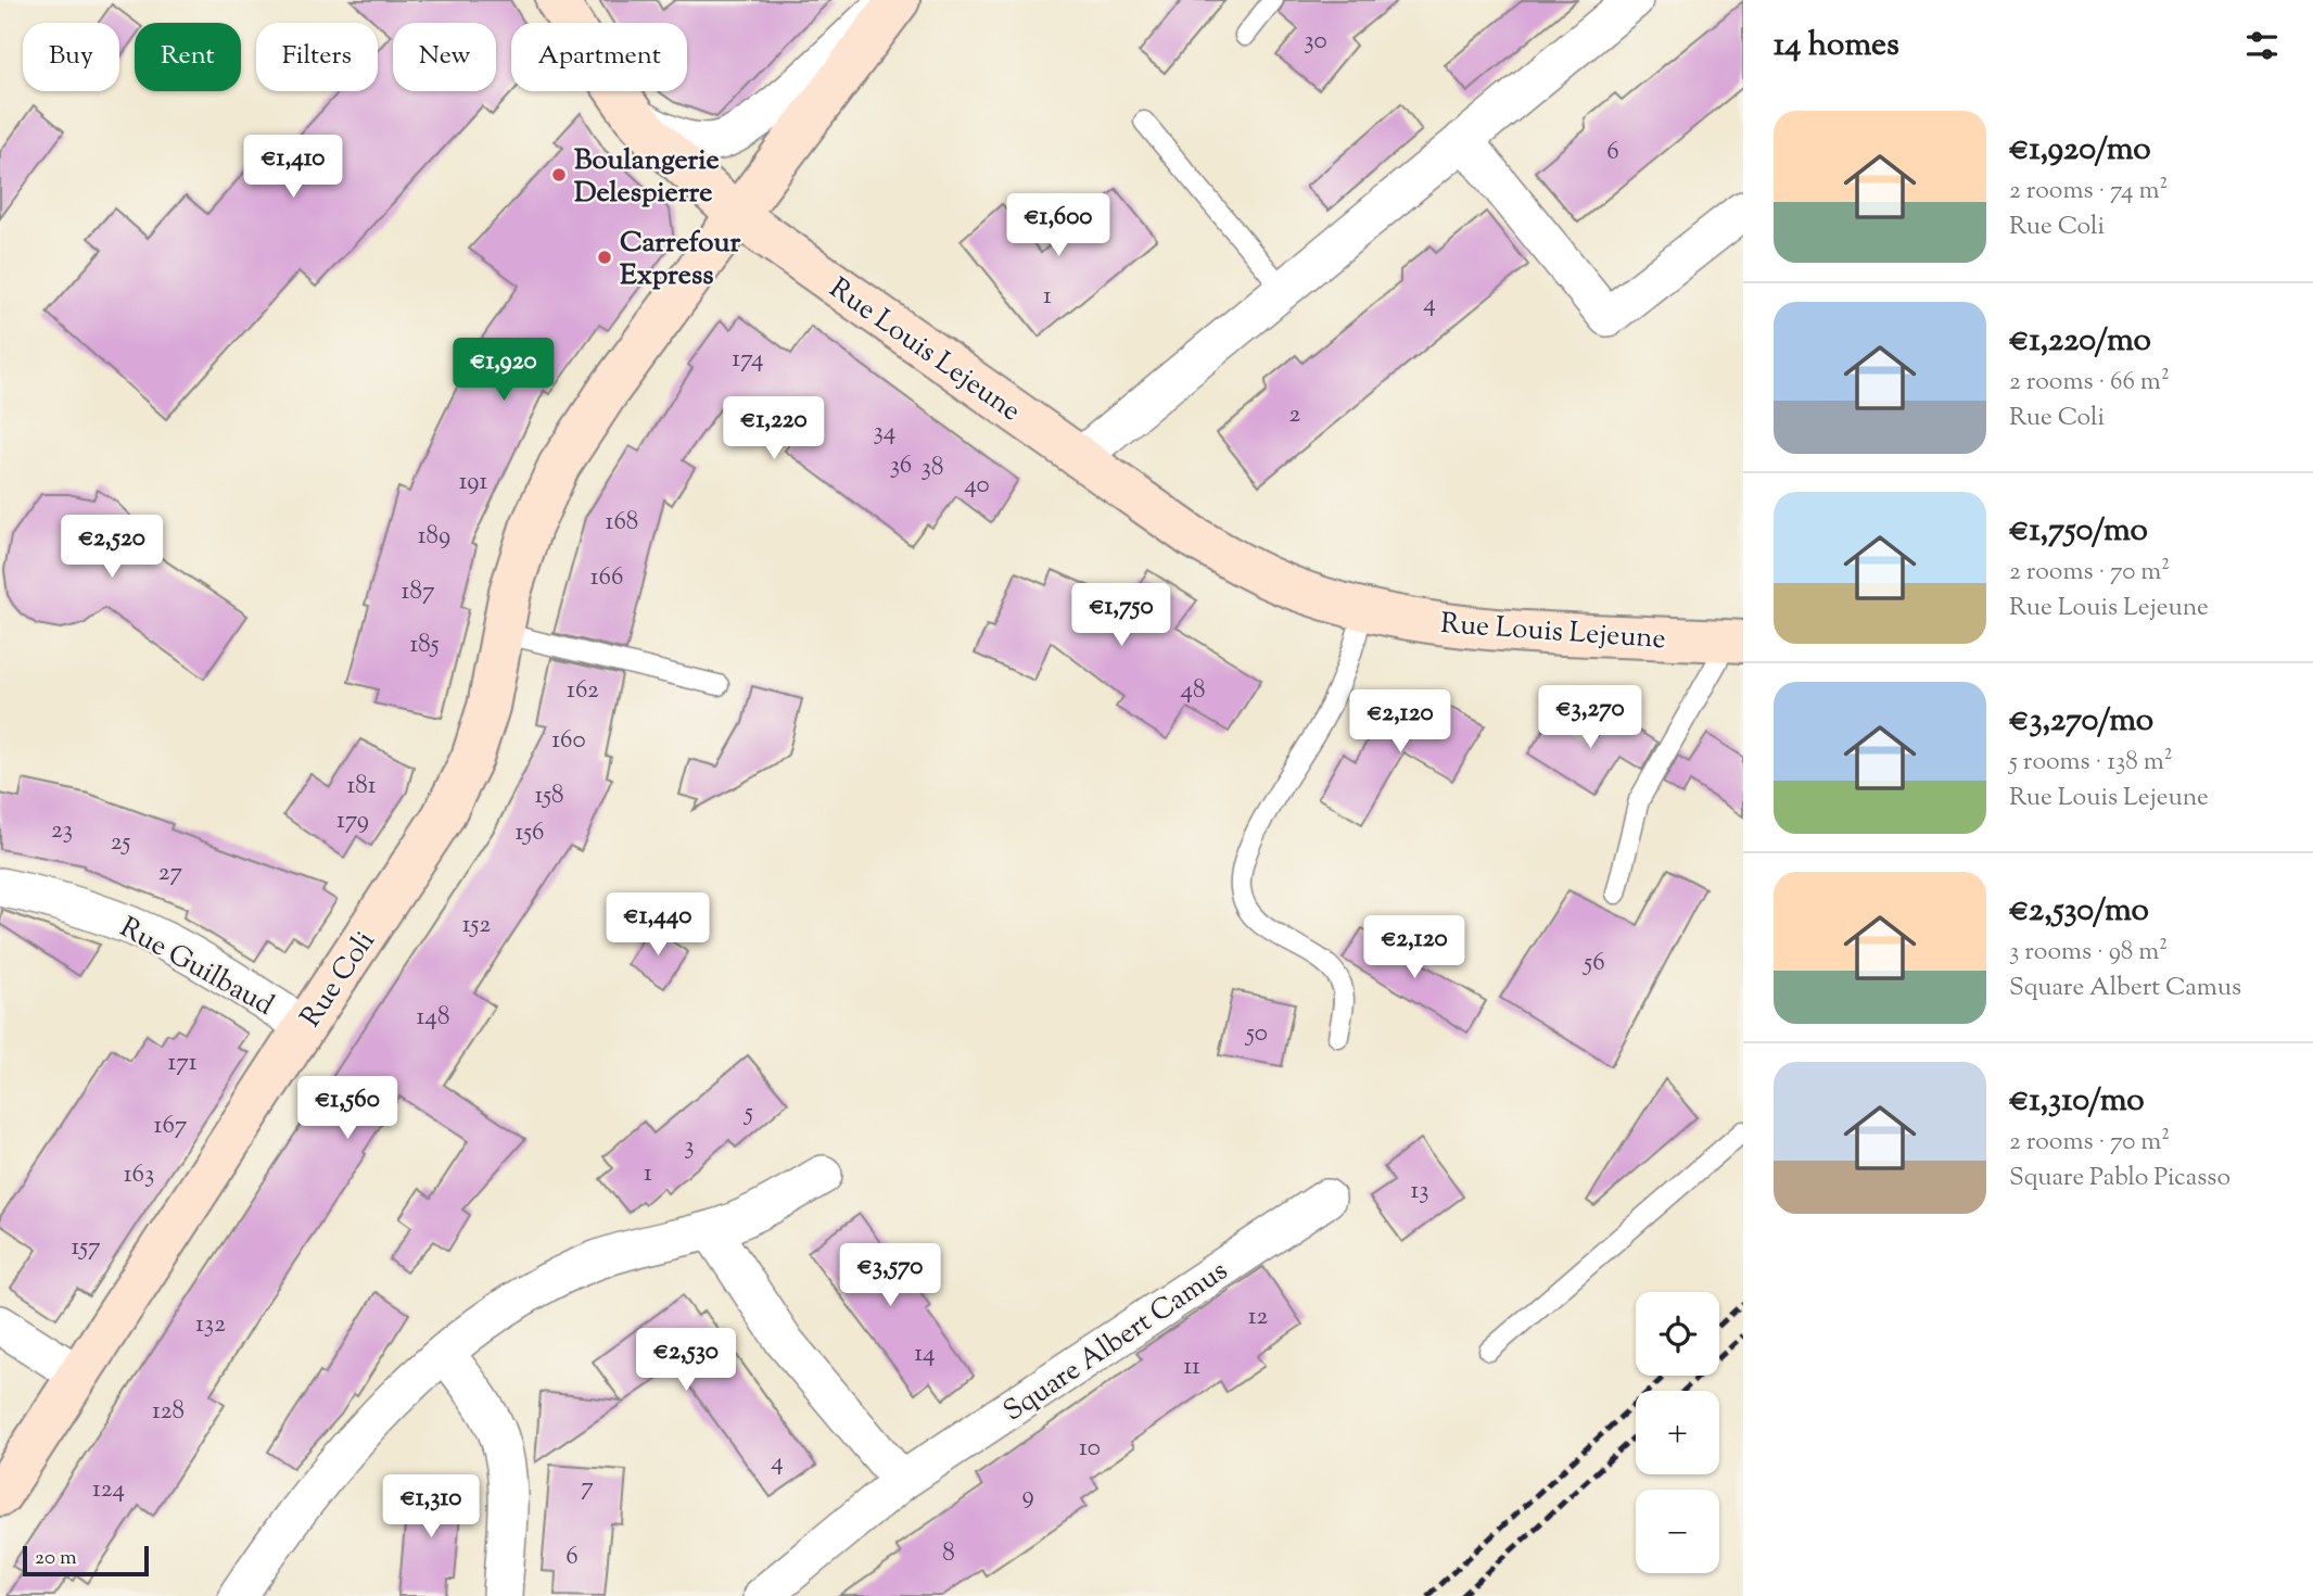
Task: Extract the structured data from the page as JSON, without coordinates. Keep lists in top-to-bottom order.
{
  "streets": {
    "street": [
      "Rue Louis Lejeune",
      "Rue Guilbaud",
      "Rue Coli",
      "Square Albert Camus"
    ]
  },
  "crossings": [
    ["Rue Louis Lejeune", "Rue Coli"],
    ["Rue Guilbaud", "Rue Coli"]
  ],
  "places": ["Boulangerie Delespierre", "Carrefour Express"],
  "house_numbers": [
    "30",
    "6",
    "1",
    "4",
    "174",
    "2",
    "34",
    "36",
    "38",
    "191",
    "40",
    "168",
    "189",
    "166",
    "187",
    "185",
    "162",
    "48",
    "160",
    "181",
    "158",
    "179",
    "23",
    "156",
    "25",
    "27",
    "152",
    "56",
    "148",
    "50",
    "171",
    "5",
    "167",
    "3",
    "1",
    "163",
    "13",
    "157",
    "12",
    "132",
    "14",
    "11",
    "128",
    "10",
    "4",
    "7",
    "124",
    "9",
    "8",
    "6"
  ],
  "scale_bar": "20 m",
  "page": {
    "heading": "14 homes",
    "chip": [
      "Buy",
      "Rent",
      "Filters",
      "New",
      "Apartment"
    ],
    "list": [
      {
        "name": "€1,920/mo",
        "note": "2 rooms · 74 m² · Rue Coli"
      },
      {
        "name": "€1,220/mo",
        "note": "2 rooms · 66 m² · Rue Coli"
      },
      {
        "name": "€1,750/mo",
        "note": "2 rooms · 70 m² · Rue Louis Lejeune"
      },
      {
        "name": "€3,270/mo",
        "note": "5 rooms · 138 m² · Rue Louis Lejeune"
      },
      {
        "name": "€2,530/mo",
        "note": "3 rooms · 98 m² · Square Albert Camus"
      },
      {
        "name": "€1,310/mo",
        "note": "2 rooms · 70 m² · Square Pablo Picasso"
      }
    ],
    "price": [
      "€1,410",
      "€1,600",
      "€1,920",
      "€1,220",
      "€2,520",
      "€1,750",
      "€3,270",
      "€2,120",
      "€1,440",
      "€2,120",
      "€1,560",
      "€3,570",
      "€2,530",
      "€1,310"
    ],
    "map_buttons": ["+", "−"],
    "scale": "20 m"
  }
}
